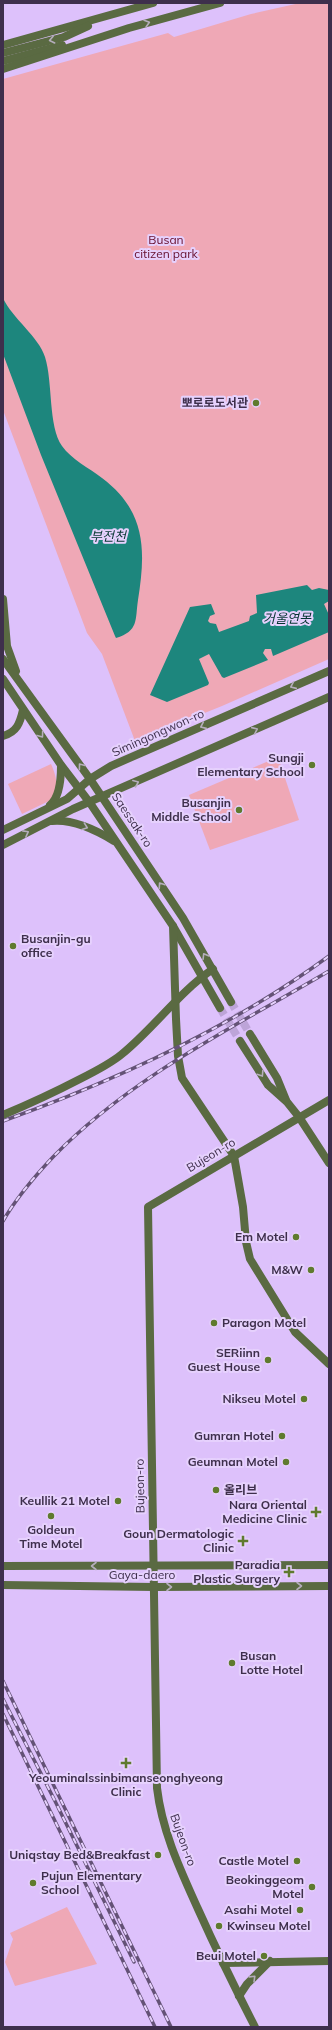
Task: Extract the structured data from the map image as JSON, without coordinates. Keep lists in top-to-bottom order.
{
  "streets": {
    "main road": [
      "Simingongwon-ro",
      "Saessak-ro",
      "Bujeon-ro",
      "Gaya-daero"
    ]
  },
  "crossings": [
    ["Simingongwon-ro", "Saessak-ro"],
    ["Bujeon-ro", "Gaya-daero"]
  ],
  "water": ["부전천", "거울연못"],
  "parks": ["Busan citizen park"],
  "places": {
    "other": [
      "뽀로로도서관",
      "Sungji Elementary School",
      "Busanjin Middle School",
      "Busanjin-gu office",
      "Em Motel",
      "M&W",
      "Paragon Motel",
      "SERiinn Guest House",
      "Nikseu Motel",
      "Gumran Hotel",
      "Geumnan Motel",
      "올리브",
      "Keullik 21 Motel",
      "Goldeun Time Motel",
      "Busan Lotte Hotel",
      "Uniqstay Bed&Breakfast",
      "Castle Motel",
      "Pujun Elementary School",
      "Beokinggeom Motel",
      "Asahi Motel",
      "Kwinseu Motel",
      "Beui Motel"
    ],
    "health": [
      "Nara Oriental Medicine Clinic",
      "Goun Dermatologic Clinic",
      "Paradia Plastic Surgery",
      "Yeouminalssinbimanseonghyeong Clinic"
    ]
  }
}
